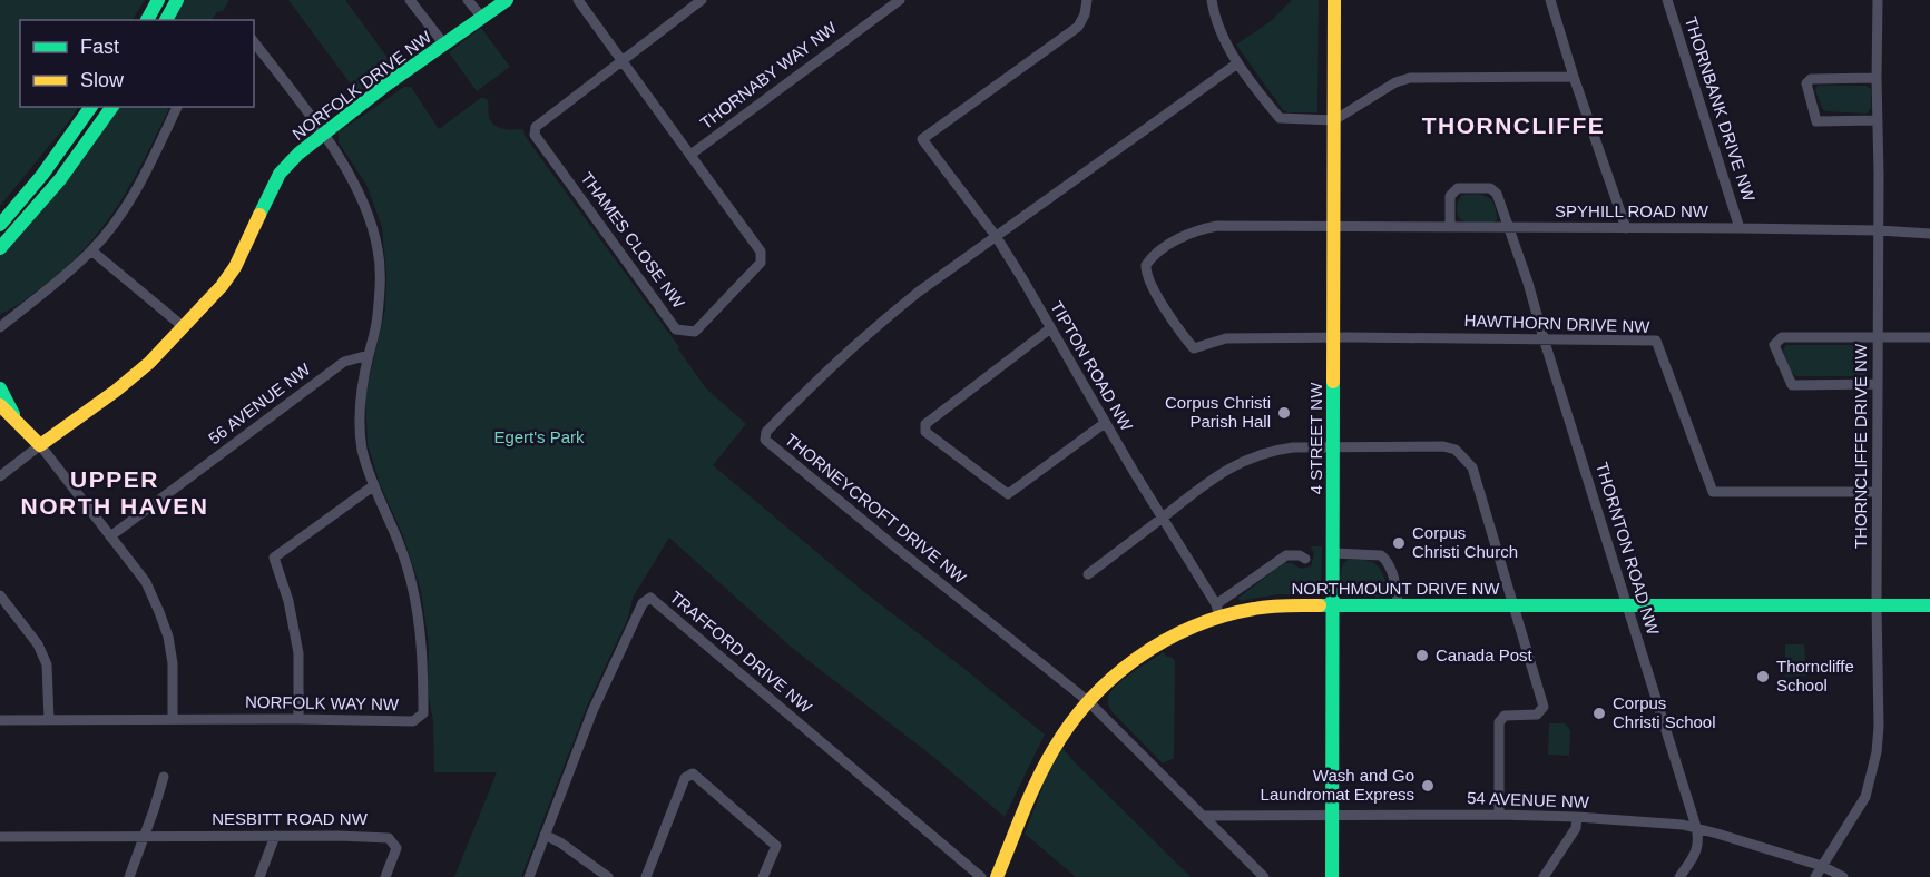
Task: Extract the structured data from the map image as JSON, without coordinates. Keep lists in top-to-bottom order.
{
  "streets": {
    "street": [
      "THORNABY WAY NW",
      "NORFOLK DRIVE NW",
      "THORNBANK DRIVE NW",
      "SPYHILL ROAD NW",
      "THAMES CLOSE NW",
      "HAWTHORN DRIVE NW",
      "TIPTON ROAD NW",
      "56 AVENUE NW",
      "4 STREET NW",
      "THORNCLIFFE DRIVE NW",
      "THORNEYCROFT DRIVE NW",
      "THORNTON ROAD NW",
      "NORTHMOUNT DRIVE NW",
      "TRAFFORD DRIVE NW",
      "NORFOLK WAY NW",
      "54 AVENUE NW",
      "NESBITT ROAD NW"
    ]
  },
  "crossings": [
    ["THORNABY WAY NW", "THAMES CLOSE NW"],
    ["NORFOLK DRIVE NW", "NORFOLK WAY NW"],
    ["THORNBANK DRIVE NW", "SPYHILL ROAD NW"],
    ["SPYHILL ROAD NW", "HAWTHORN DRIVE NW"],
    ["SPYHILL ROAD NW", "4 STREET NW"],
    ["SPYHILL ROAD NW", "THORNCLIFFE DRIVE NW"],
    ["SPYHILL ROAD NW", "THORNTON ROAD NW"],
    ["HAWTHORN DRIVE NW", "4 STREET NW"],
    ["HAWTHORN DRIVE NW", "THORNCLIFFE DRIVE NW"],
    ["HAWTHORN DRIVE NW", "THORNTON ROAD NW"],
    ["TIPTON ROAD NW", "THORNEYCROFT DRIVE NW"],
    ["TIPTON ROAD NW", "NORTHMOUNT DRIVE NW"],
    ["56 AVENUE NW", "NORFOLK WAY NW"],
    ["4 STREET NW", "NORTHMOUNT DRIVE NW"],
    ["4 STREET NW", "54 AVENUE NW"],
    ["THORNCLIFFE DRIVE NW", "NORTHMOUNT DRIVE NW"],
    ["THORNCLIFFE DRIVE NW", "54 AVENUE NW"],
    ["THORNEYCROFT DRIVE NW", "NORTHMOUNT DRIVE NW"],
    ["THORNEYCROFT DRIVE NW", "54 AVENUE NW"],
    ["THORNTON ROAD NW", "NORTHMOUNT DRIVE NW"],
    ["THORNTON ROAD NW", "54 AVENUE NW"]
  ],
  "districts": ["THORNCLIFFE", "UPPER NORTH HAVEN"],
  "parks": ["Egert's Park"],
  "places": [
    "Corpus Christi Parish Hall",
    "Corpus Christi Church",
    "Canada Post",
    "Thorncliffe School",
    "Corpus Christi School",
    "Wash and Go Laundromat Express"
  ],
  "legend": ["Fast", "Slow"]
}
